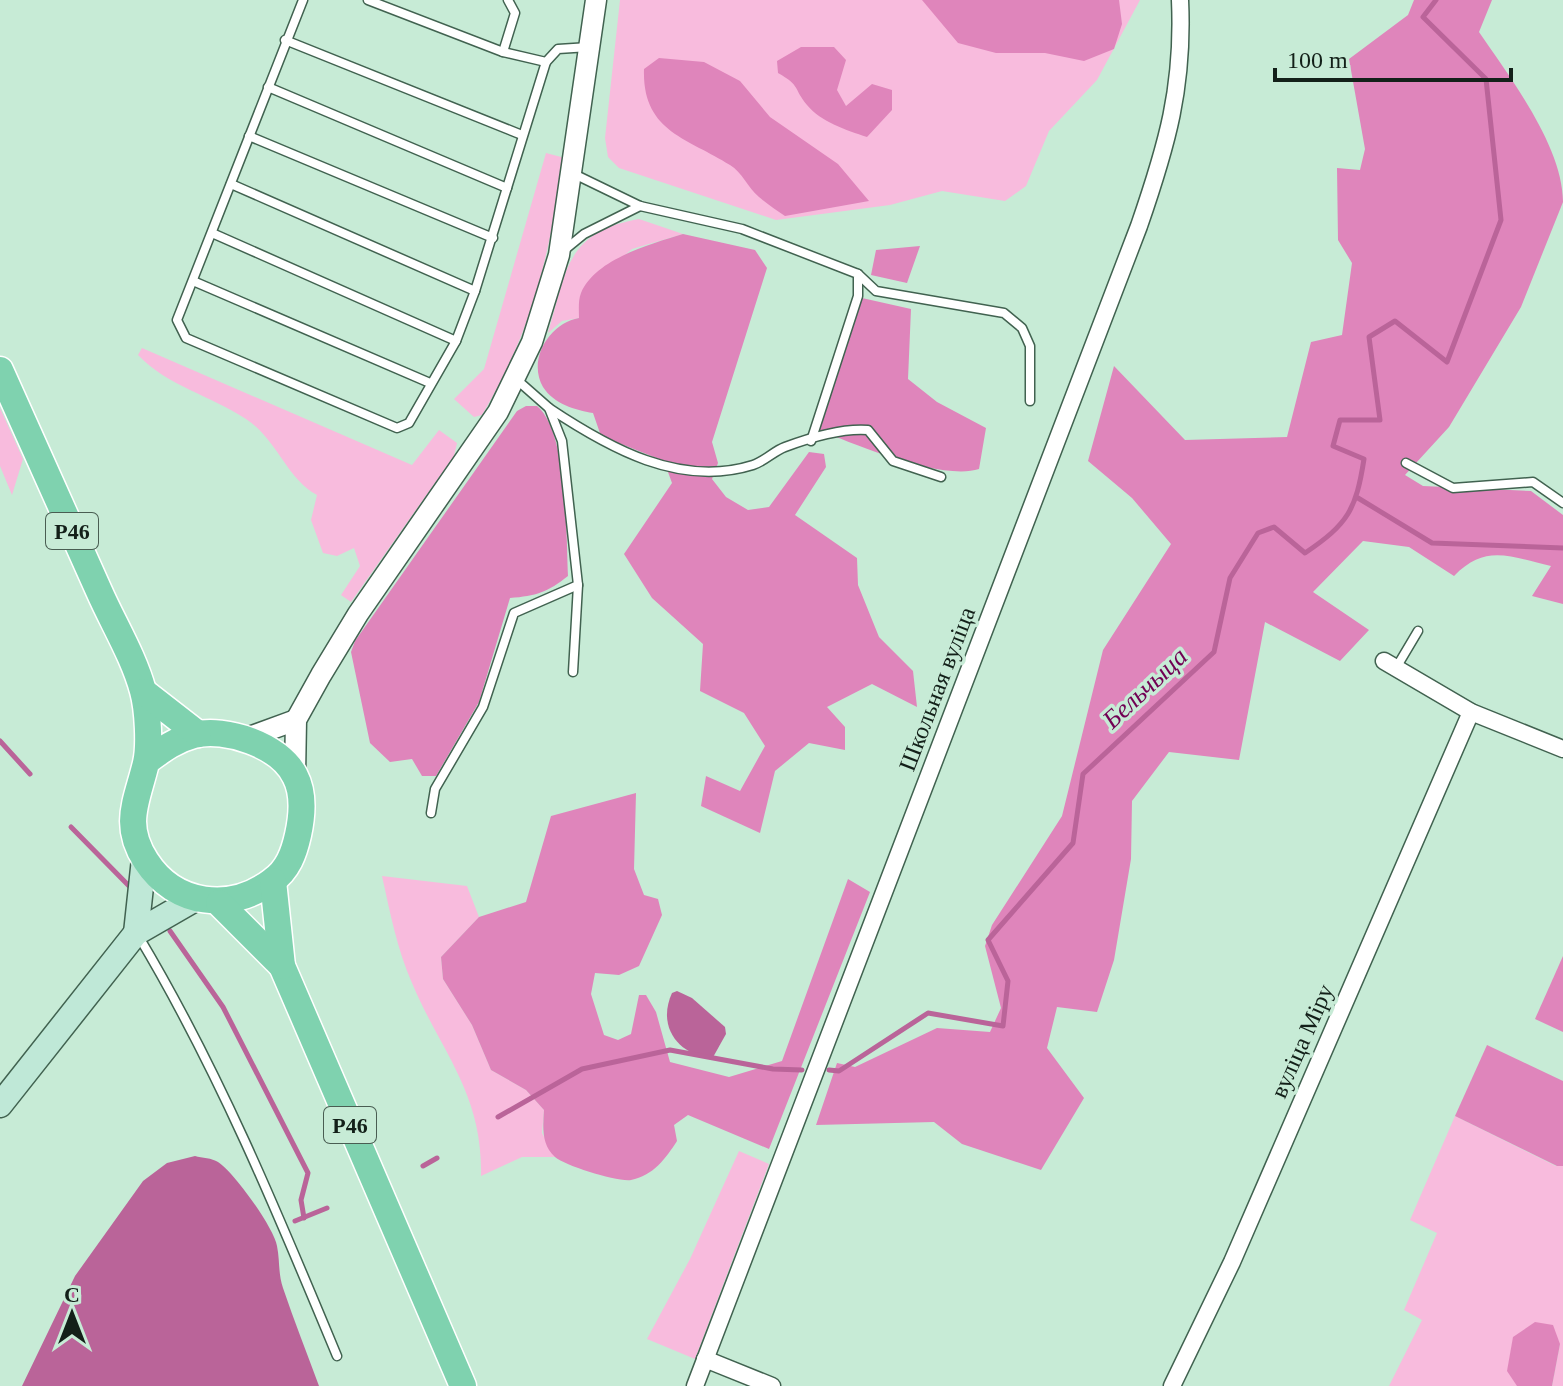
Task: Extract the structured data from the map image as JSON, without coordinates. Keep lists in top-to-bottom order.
{
  "streets": {
    "main road": ["Р46"],
    "street": ["Школьная вуліца", "вуліца Міру"]
  },
  "water": ["Бельчыца"],
  "scale_bar": "100 m",
  "north": "top"
}
